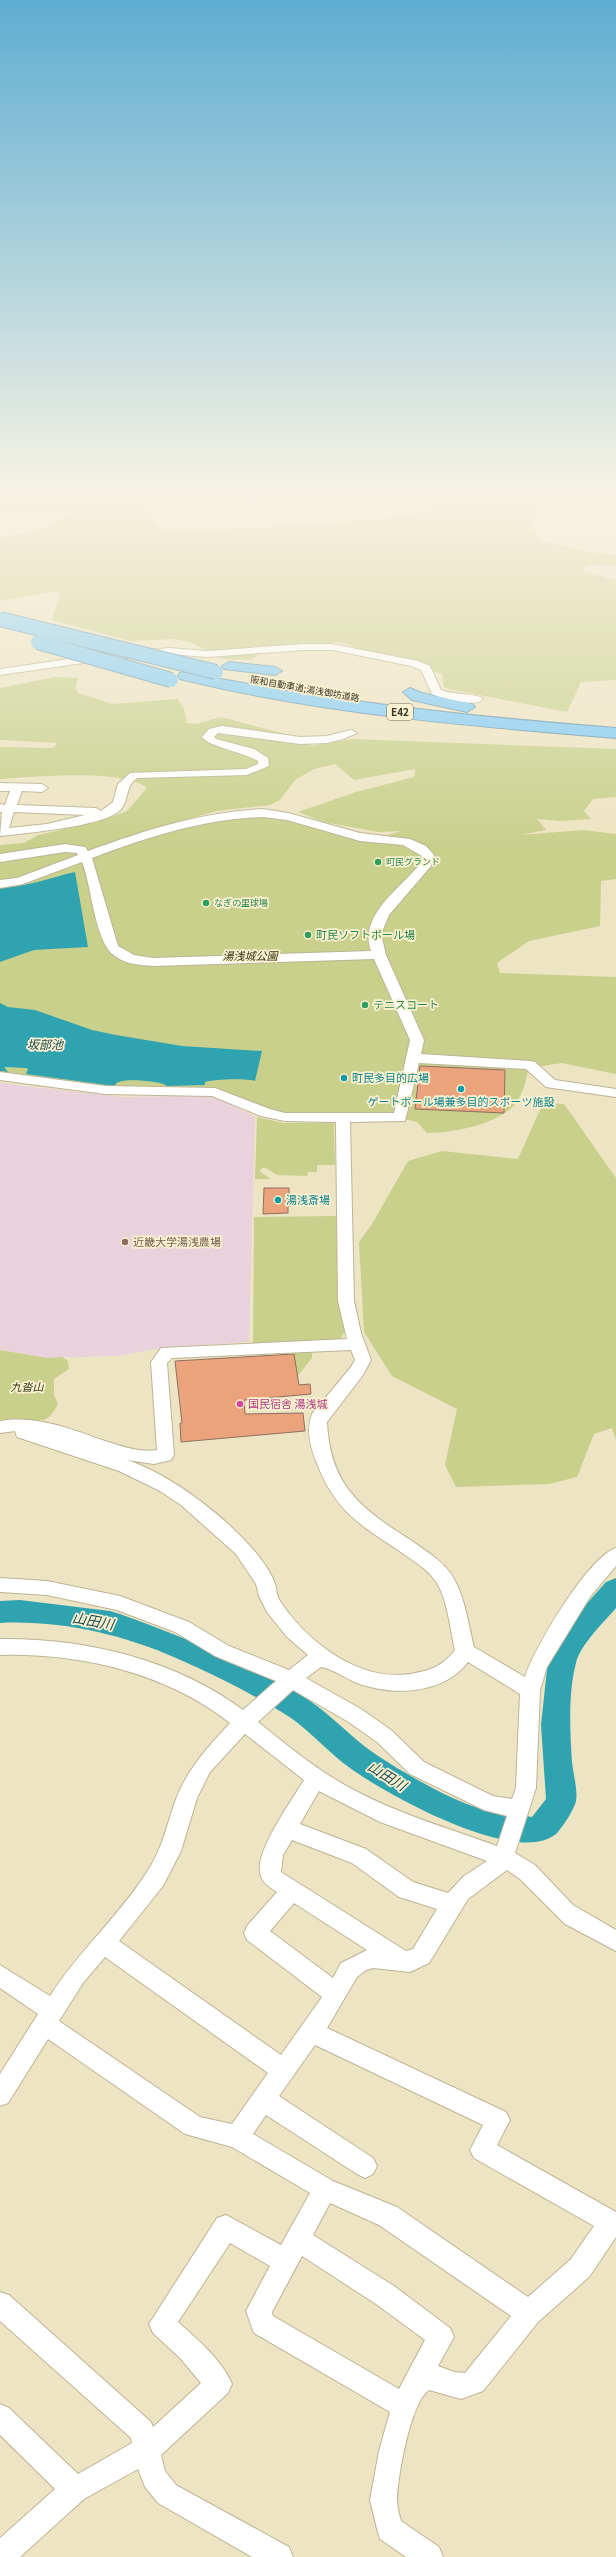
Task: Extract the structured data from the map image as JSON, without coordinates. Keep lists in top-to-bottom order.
{
  "streets": {
    "highway": ["阪和自動車道;湯浅御坊道路", "E42"]
  },
  "water": ["坂部池", "山田川"],
  "parks": ["湯浅城公園", "九沓山"],
  "places": [
    "町民グランド",
    "なぎの里球場",
    "町民ソフトボール場",
    "テニスコート",
    "町民多目的広場",
    "ゲートボール場兼多目的スポーツ施設",
    "湯浅斎場",
    "近畿大学湯浅農場",
    "国民宿舎 湯浅城"
  ]
}
